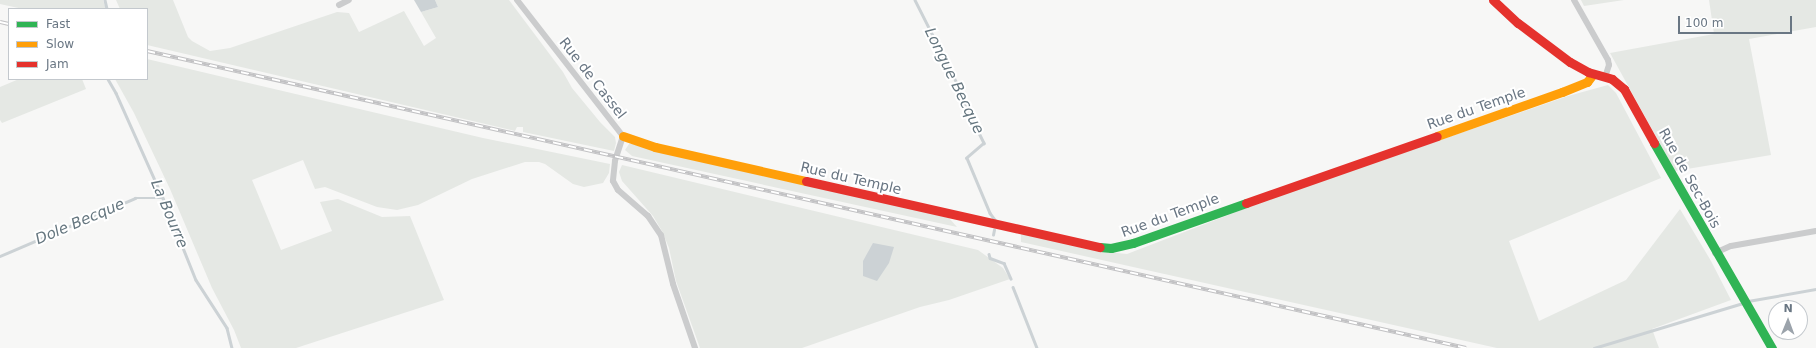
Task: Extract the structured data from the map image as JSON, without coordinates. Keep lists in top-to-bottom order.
{
  "streets": {
    "street": ["Rue de Cassel", "Rue du Temple", "Rue de Sec-Bois"]
  },
  "crossings": [
    ["Rue de Cassel", "Rue du Temple"],
    ["Rue du Temple", "Rue de Sec-Bois"]
  ],
  "water": ["Longue Becque", "La Bourre", "Dole Becque"],
  "legend": ["Fast", "Slow", "Jam"],
  "scale_bar": "100 m",
  "north": "top"
}
